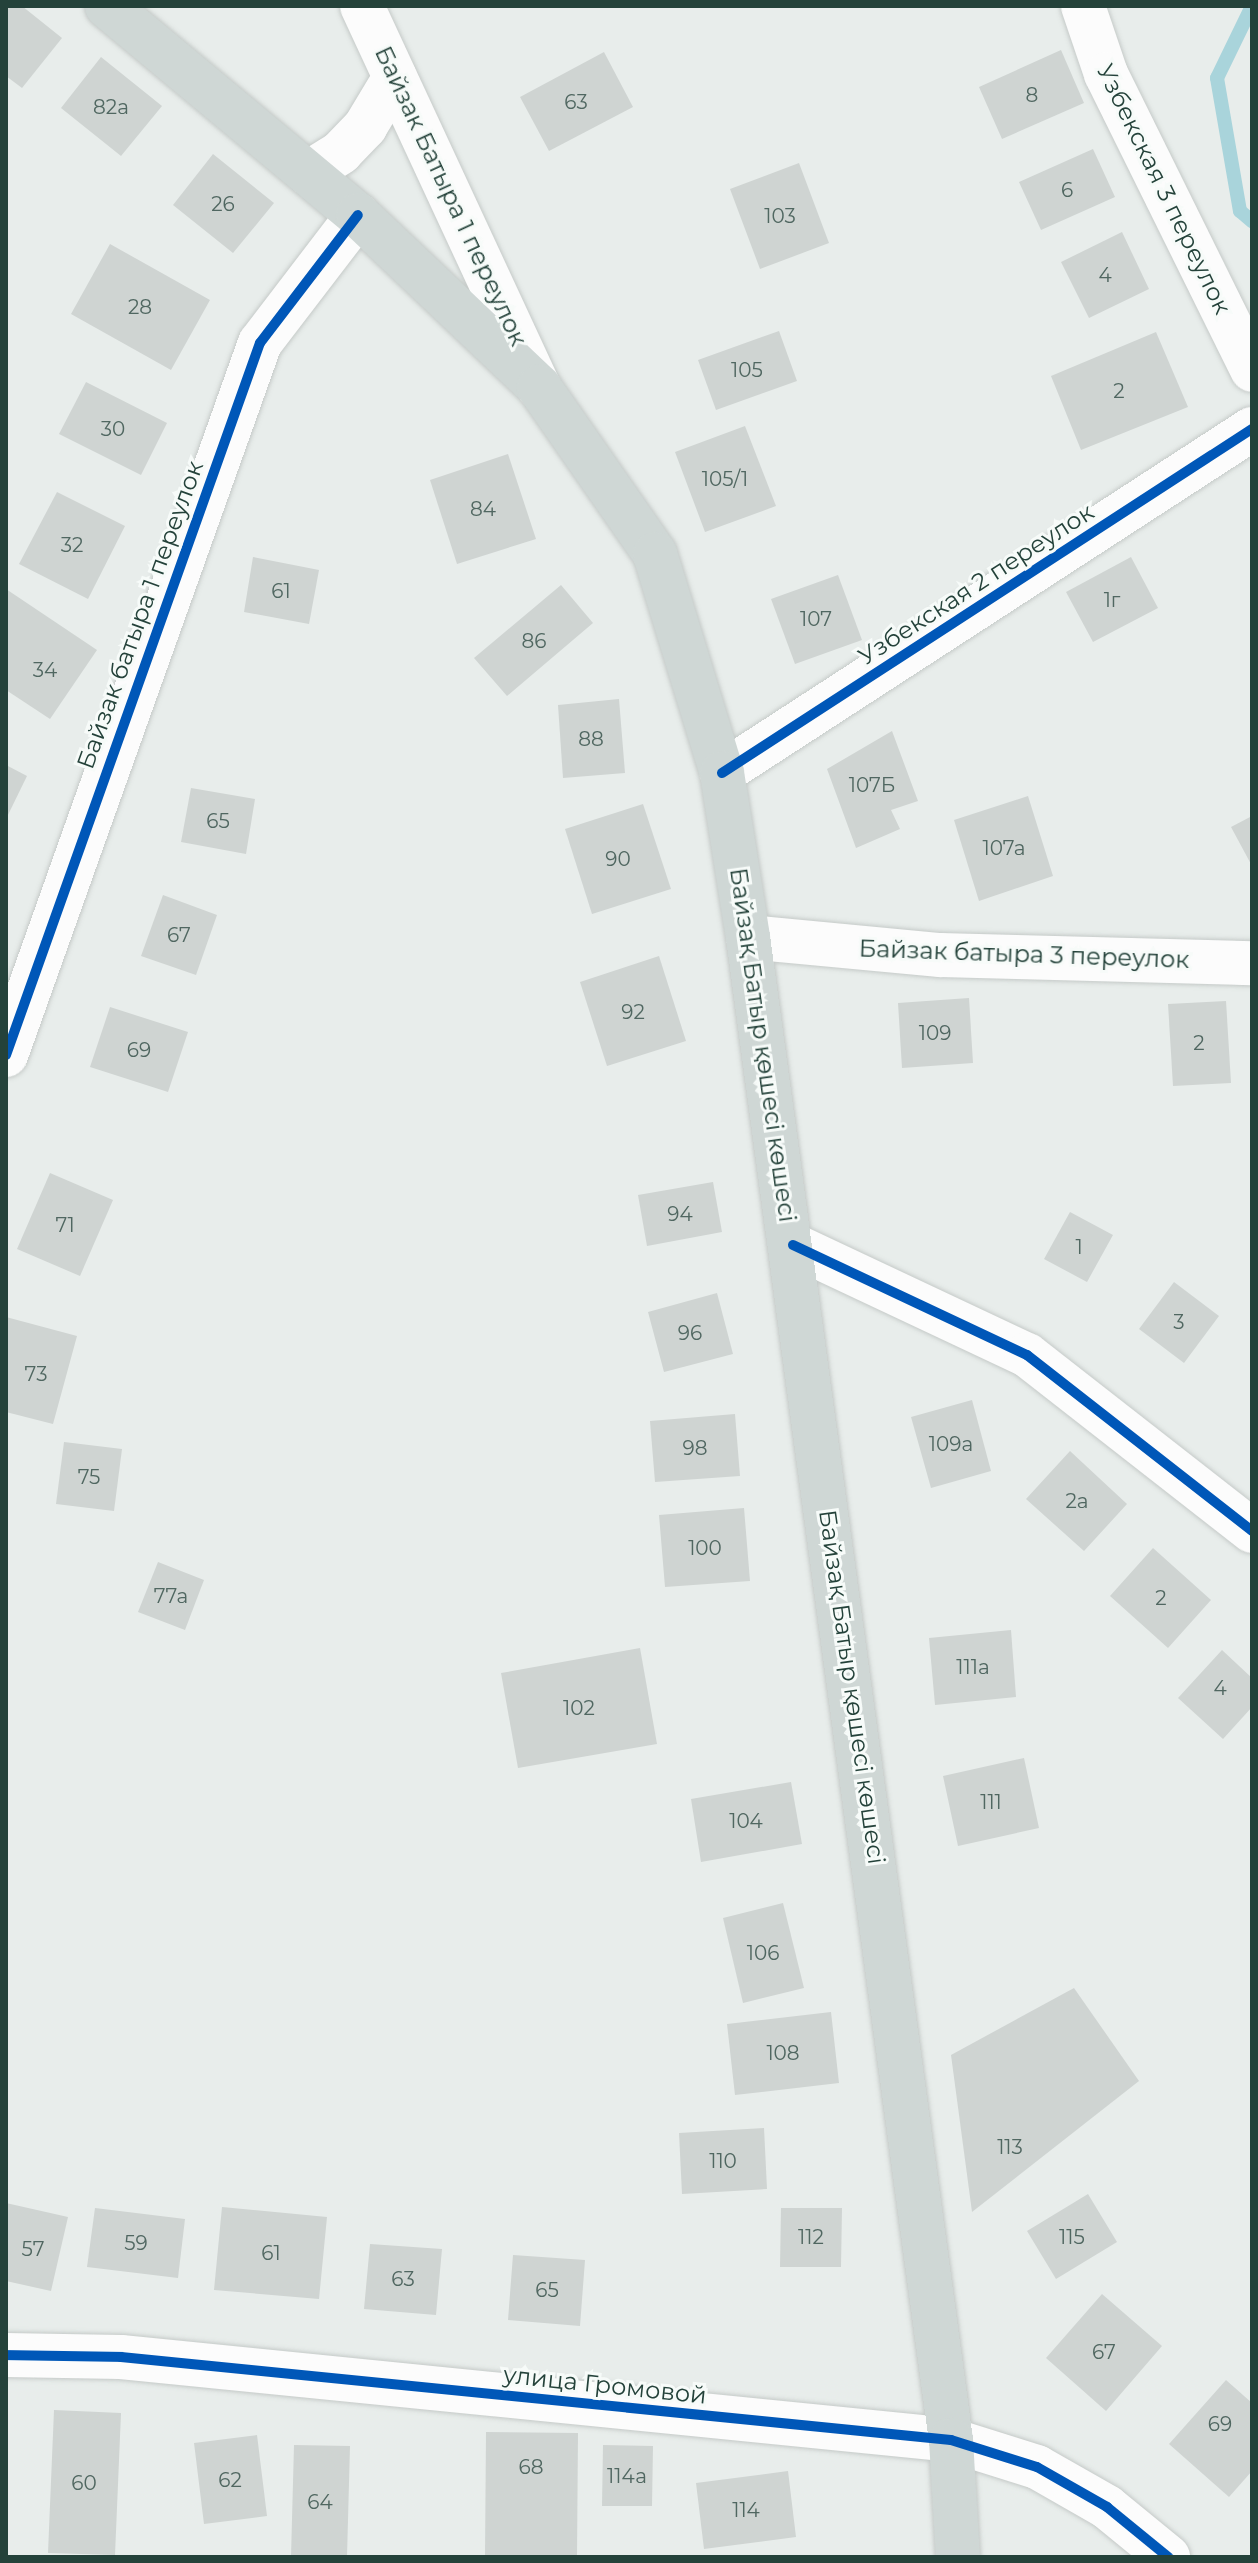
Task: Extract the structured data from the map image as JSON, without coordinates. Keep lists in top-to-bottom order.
{
  "streets": {
    "main road": ["Байзақ Батыр қөшесі көшесі"],
    "street": [
      "Узбекская 3 переулок",
      "Байзак Батыра 1 переулок",
      "Узбекская 2 переулок",
      "Байзак батыра 1 переулок",
      "Байзак батыра 3 переулок",
      "улица Громовой"
    ]
  },
  "crossings": [
    ["Байзак Батыра 1 переулок", "Байзақ Батыр қөшесі көшесі"],
    ["Узбекская 2 переулок", "Байзақ Батыр қөшесі көшесі"],
    ["Байзак батыра 1 переулок", "Байзақ Батыр қөшесі көшесі"],
    ["Байзак батыра 3 переулок", "Байзақ Батыр қөшесі көшесі"],
    ["Байзақ Батыр қөшесі көшесі", "улица Громовой"]
  ],
  "house_numbers": [
    "8",
    "63",
    "82а",
    "6",
    "26",
    "103",
    "4",
    "28",
    "105",
    "2",
    "30",
    "105/1",
    "84",
    "32",
    "61",
    "1г",
    "107",
    "86",
    "34",
    "88",
    "107Б",
    "65",
    "107а",
    "90",
    "67",
    "92",
    "109",
    "2",
    "69",
    "94",
    "71",
    "1",
    "3",
    "96",
    "73",
    "109а",
    "98",
    "75",
    "2а",
    "100",
    "77а",
    "2",
    "111а",
    "4",
    "102",
    "111",
    "104",
    "106",
    "108",
    "113",
    "110",
    "112",
    "115",
    "59",
    "57",
    "61",
    "63",
    "65",
    "67",
    "69",
    "68",
    "114а",
    "62",
    "60",
    "64",
    "114"
  ]
}
